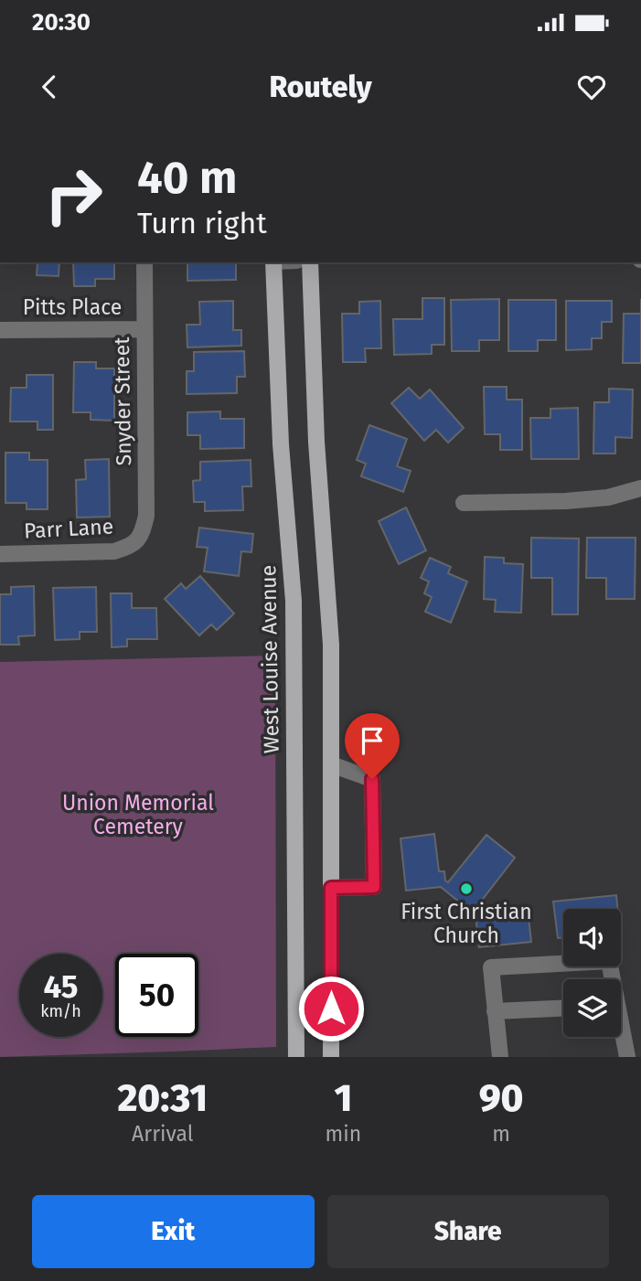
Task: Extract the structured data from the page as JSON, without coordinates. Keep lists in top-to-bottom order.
{
  "streets": {
    "main road": ["West Louise Avenue"],
    "street": ["Pitts Place", "Snyder Street", "Parr Lane"]
  },
  "crossings": [
    ["Pitts Place", "Snyder Street"],
    ["Snyder Street", "Parr Lane"]
  ],
  "parks": ["Union Memorial Cemetery"],
  "places": ["First Christian Church"],
  "page": {
    "status": "20:30",
    "header": "Routely",
    "turn": ["40 m", "Turn right"],
    "speed": "45 km/h",
    "limit": "50",
    "eta": [
      "20:31",
      "Arrival",
      "1",
      "min",
      "90",
      "m"
    ],
    "buttons": ["Exit", "Share"]
  }
}
